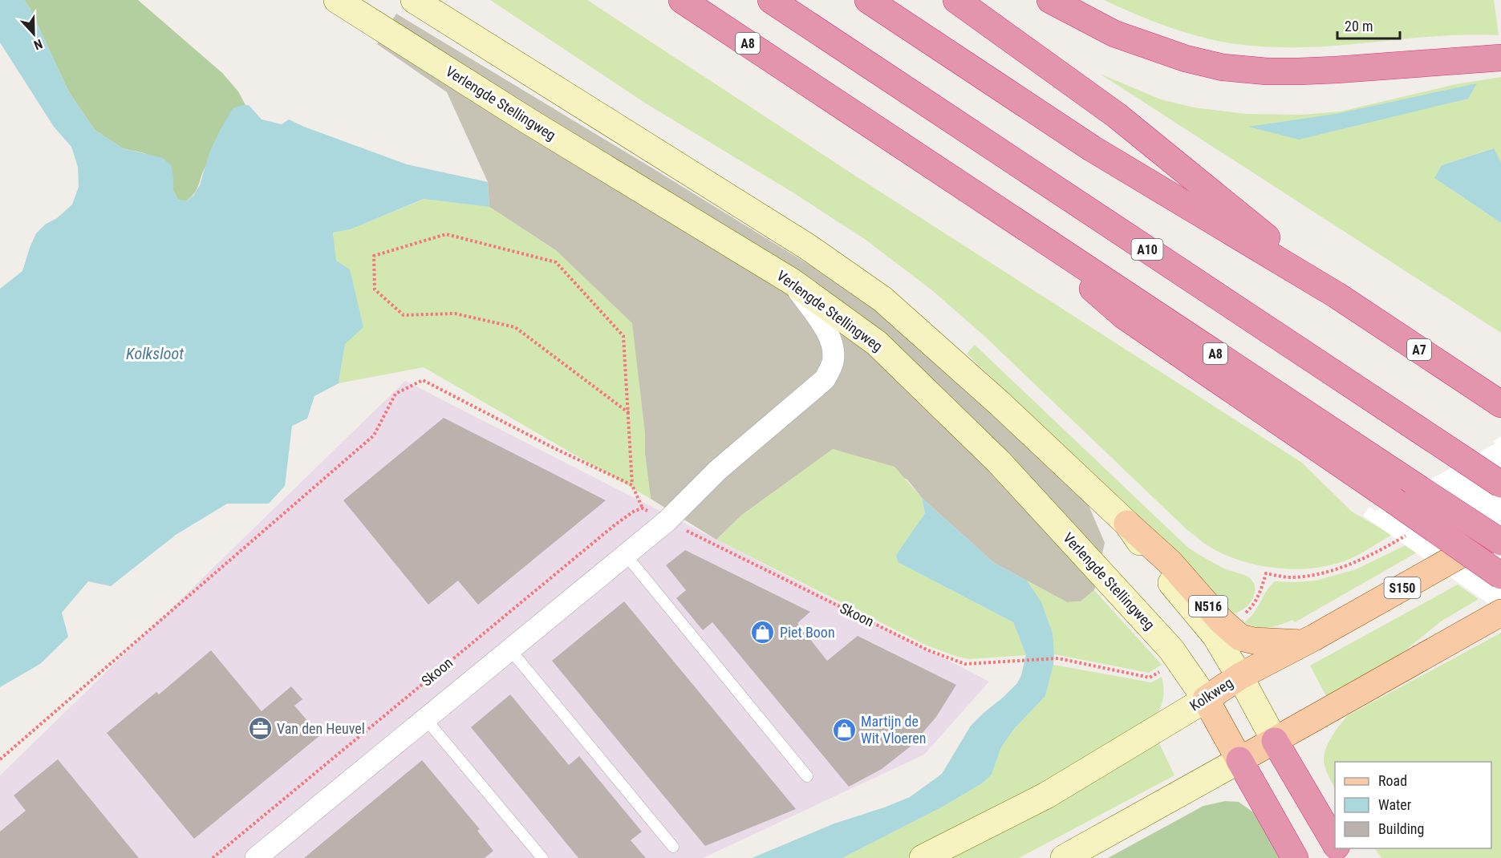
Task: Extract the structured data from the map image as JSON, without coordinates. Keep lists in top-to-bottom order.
{
  "streets": {
    "highway": ["A8", "A10", "A7"],
    "main road": [
      "Verlengde Stellingweg",
      "S150",
      "N516",
      "Kolkweg"
    ],
    "street": ["Skoon"]
  },
  "crossings": [
    ["Verlengde Stellingweg", "Skoon"],
    ["Verlengde Stellingweg", "Kolkweg"],
    ["N516", "Kolkweg"]
  ],
  "water": ["Kolksloot"],
  "places": {
    "shop": ["Piet Boon", "Martijn de Wit Vloeren"],
    "office": ["Van den Heuvel"]
  },
  "legend": ["Road", "Water", "Building"],
  "scale_bar": "20 m",
  "north": "bottom"
}
